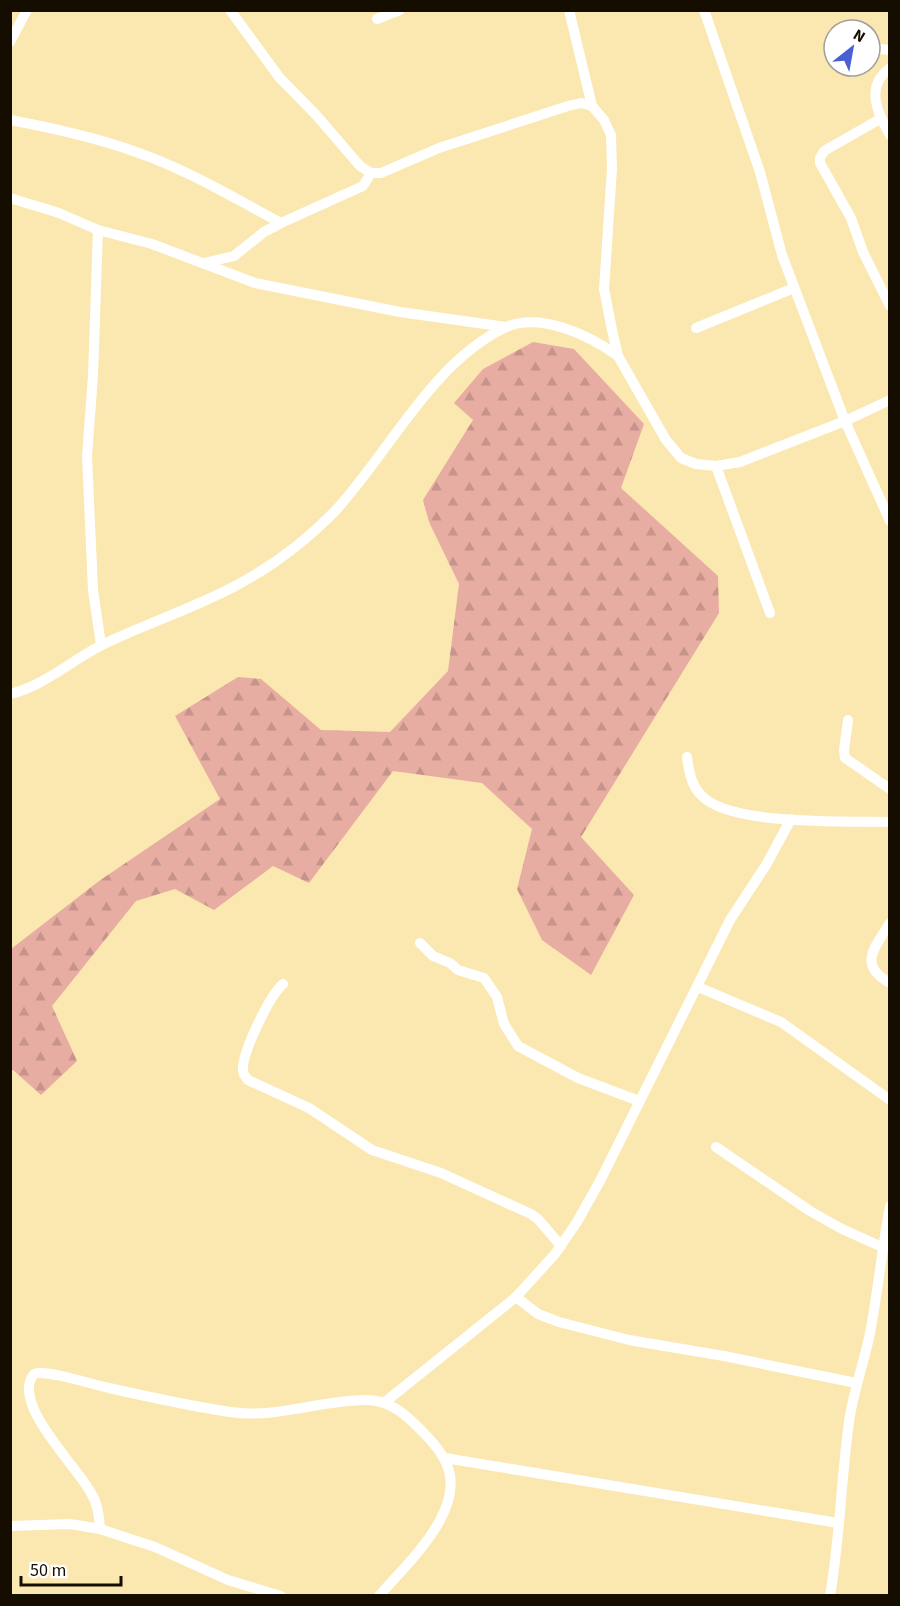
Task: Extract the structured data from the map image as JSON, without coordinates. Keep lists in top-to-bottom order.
{
  "scale_bar": "50 m",
  "north": "top right"
}
